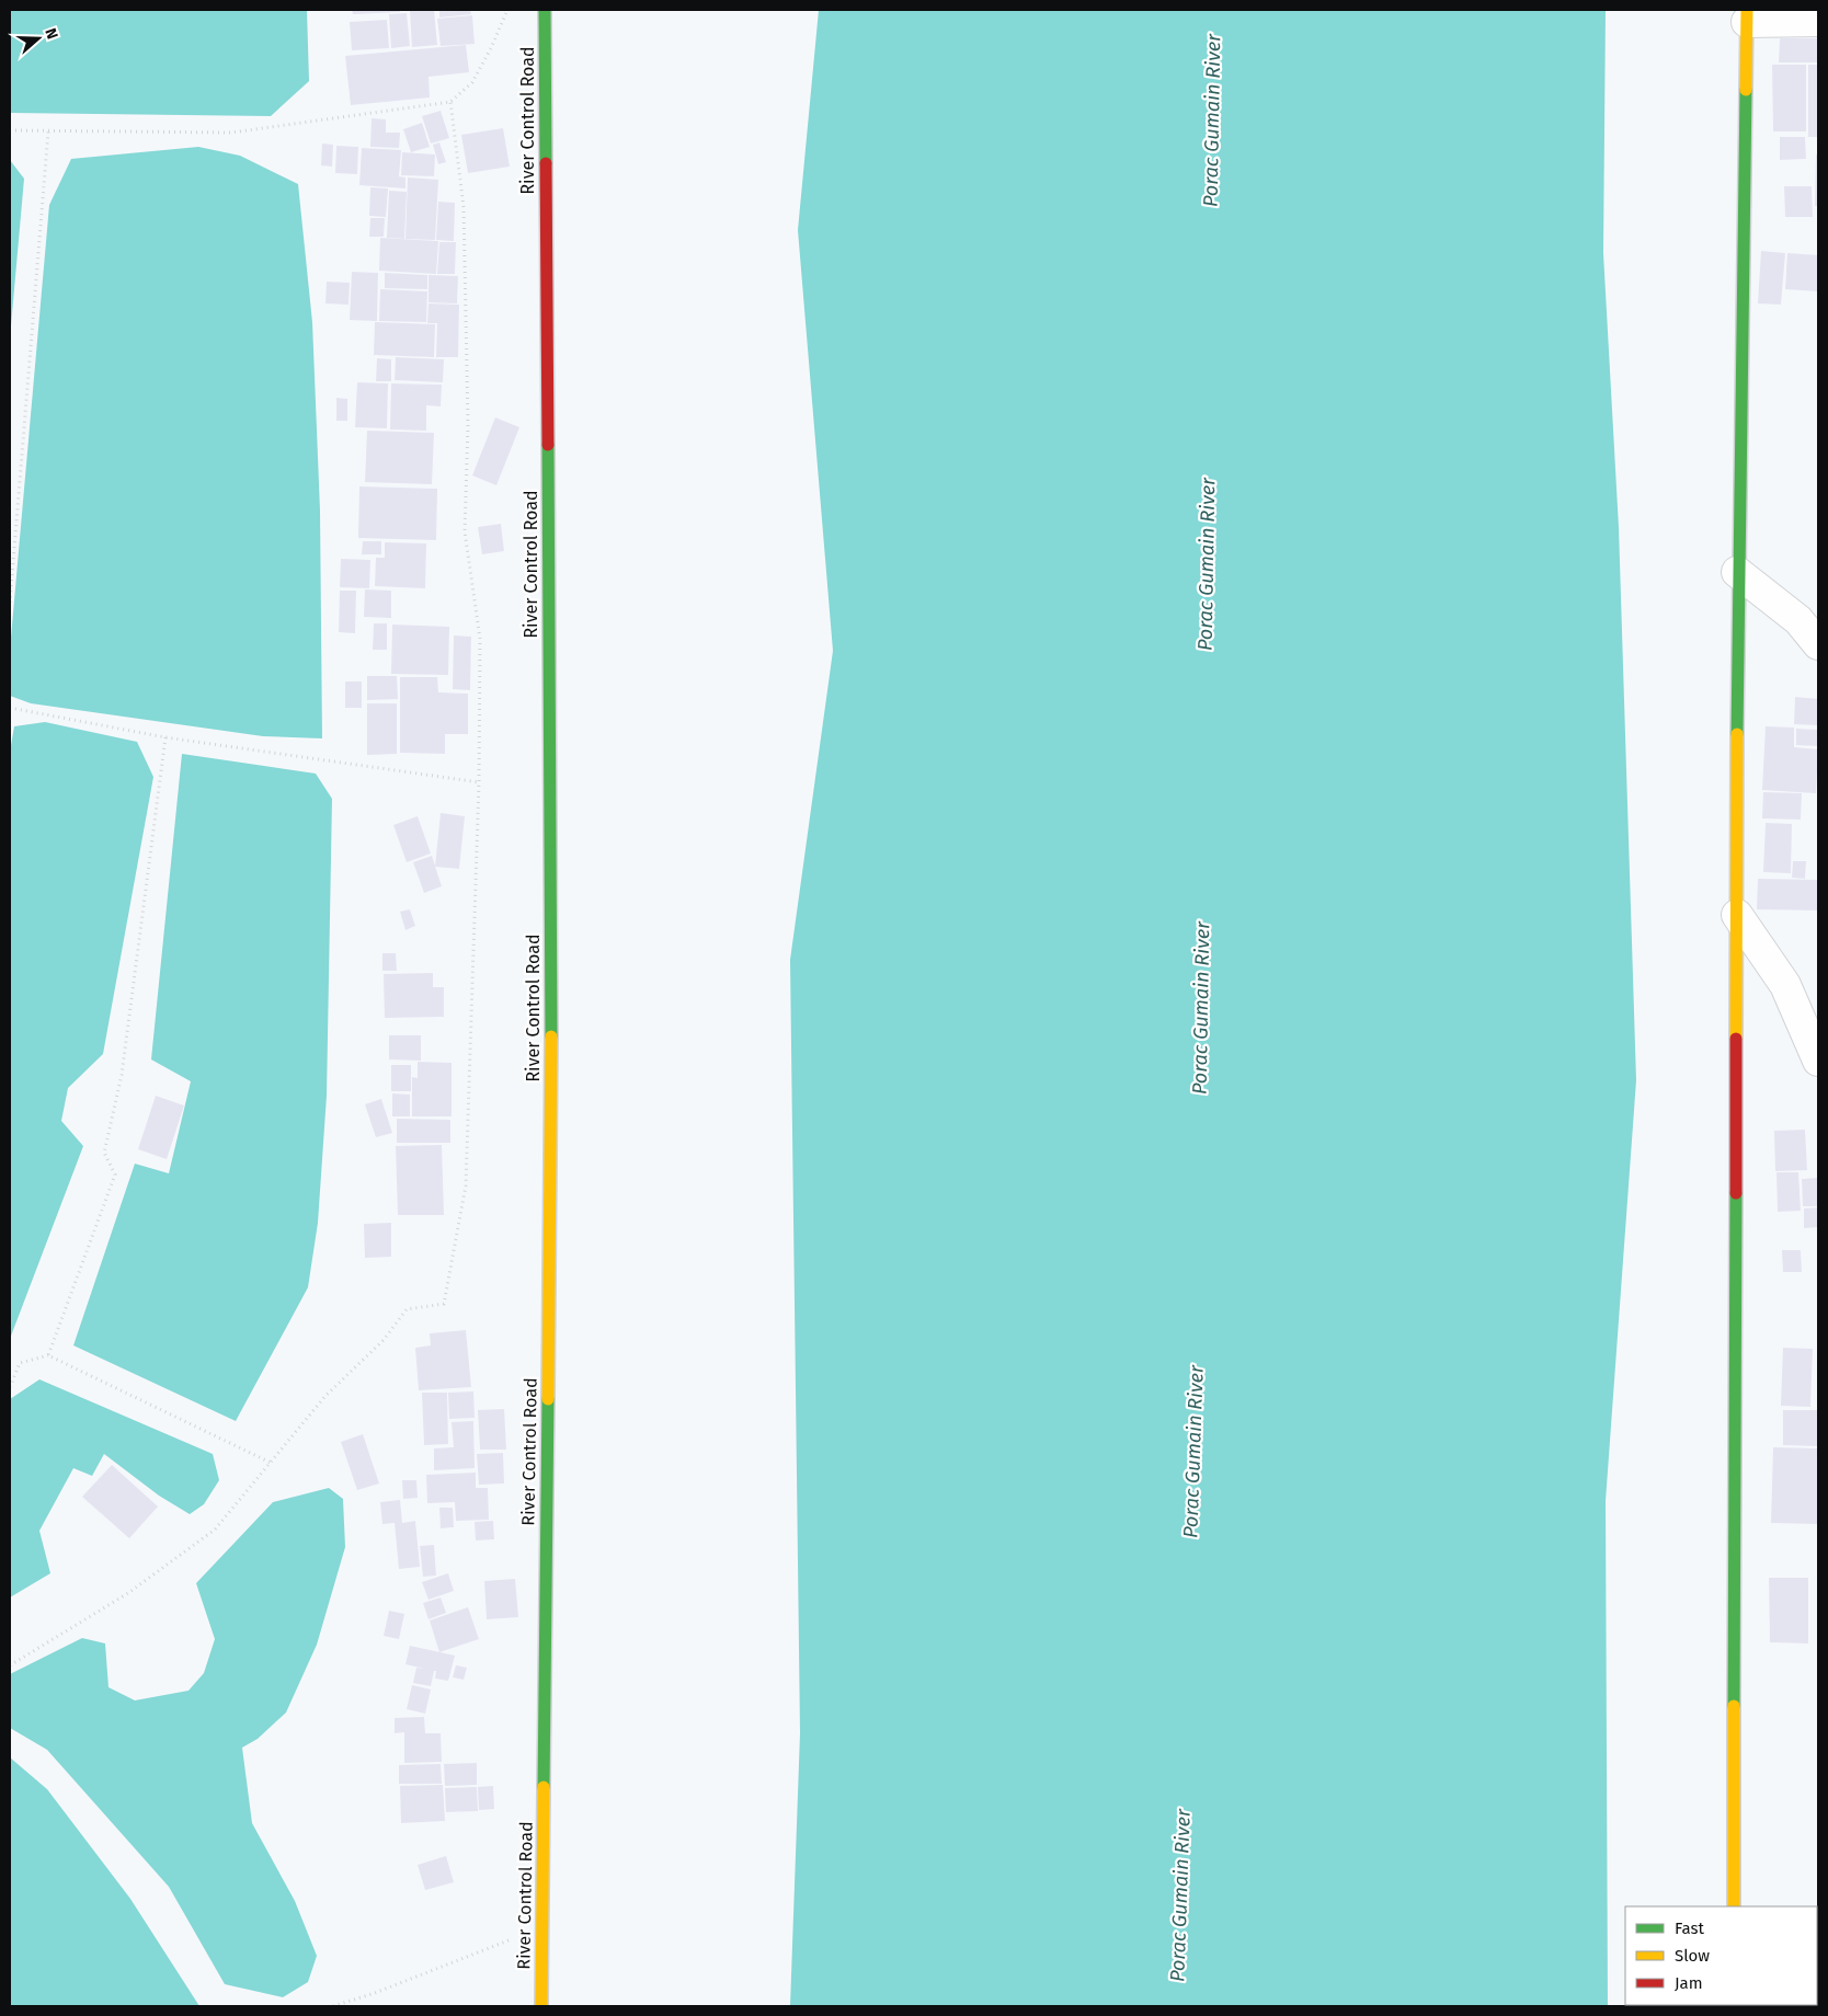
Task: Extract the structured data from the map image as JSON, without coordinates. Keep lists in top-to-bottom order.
{
  "streets": {
    "street": ["River Control Road"]
  },
  "water": ["Porac Gumain River"],
  "legend": ["Fast", "Slow", "Jam"],
  "north": "right"
}
